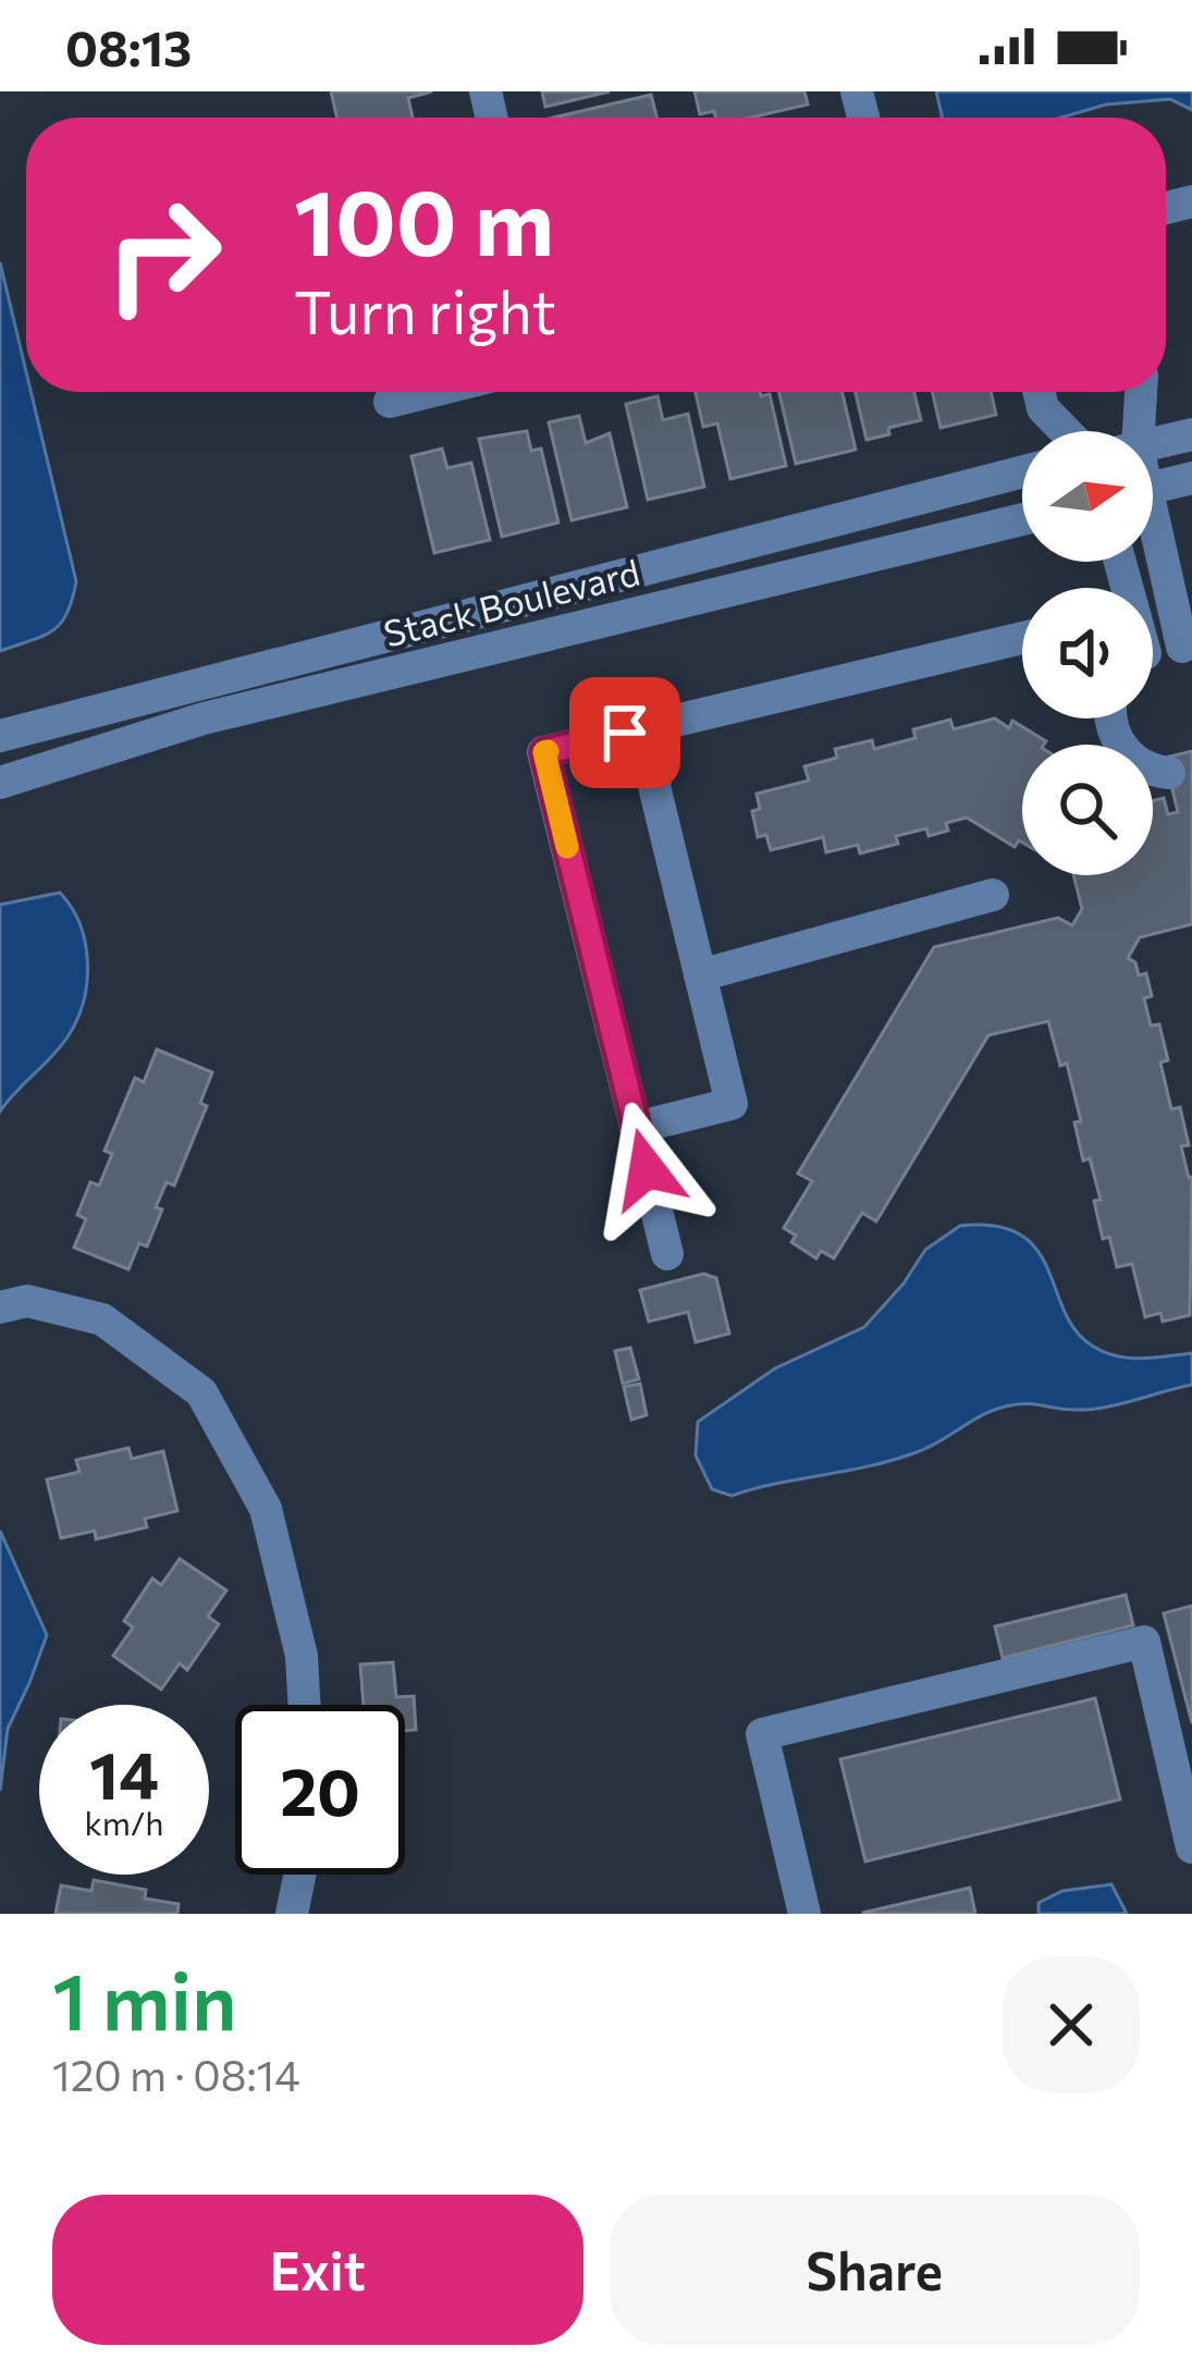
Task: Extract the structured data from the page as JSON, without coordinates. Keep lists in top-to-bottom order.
{
  "streets": {
    "street": ["Stack Boulevard"]
  },
  "north": "right",
  "page": {
    "status": "08:13",
    "turn": ["100 m", "Turn right"],
    "speed": "14 km/h",
    "limit": "20",
    "heading": ["1 min", "120 m · 08:14"],
    "buttons": ["Exit", "Share"]
  }
}
